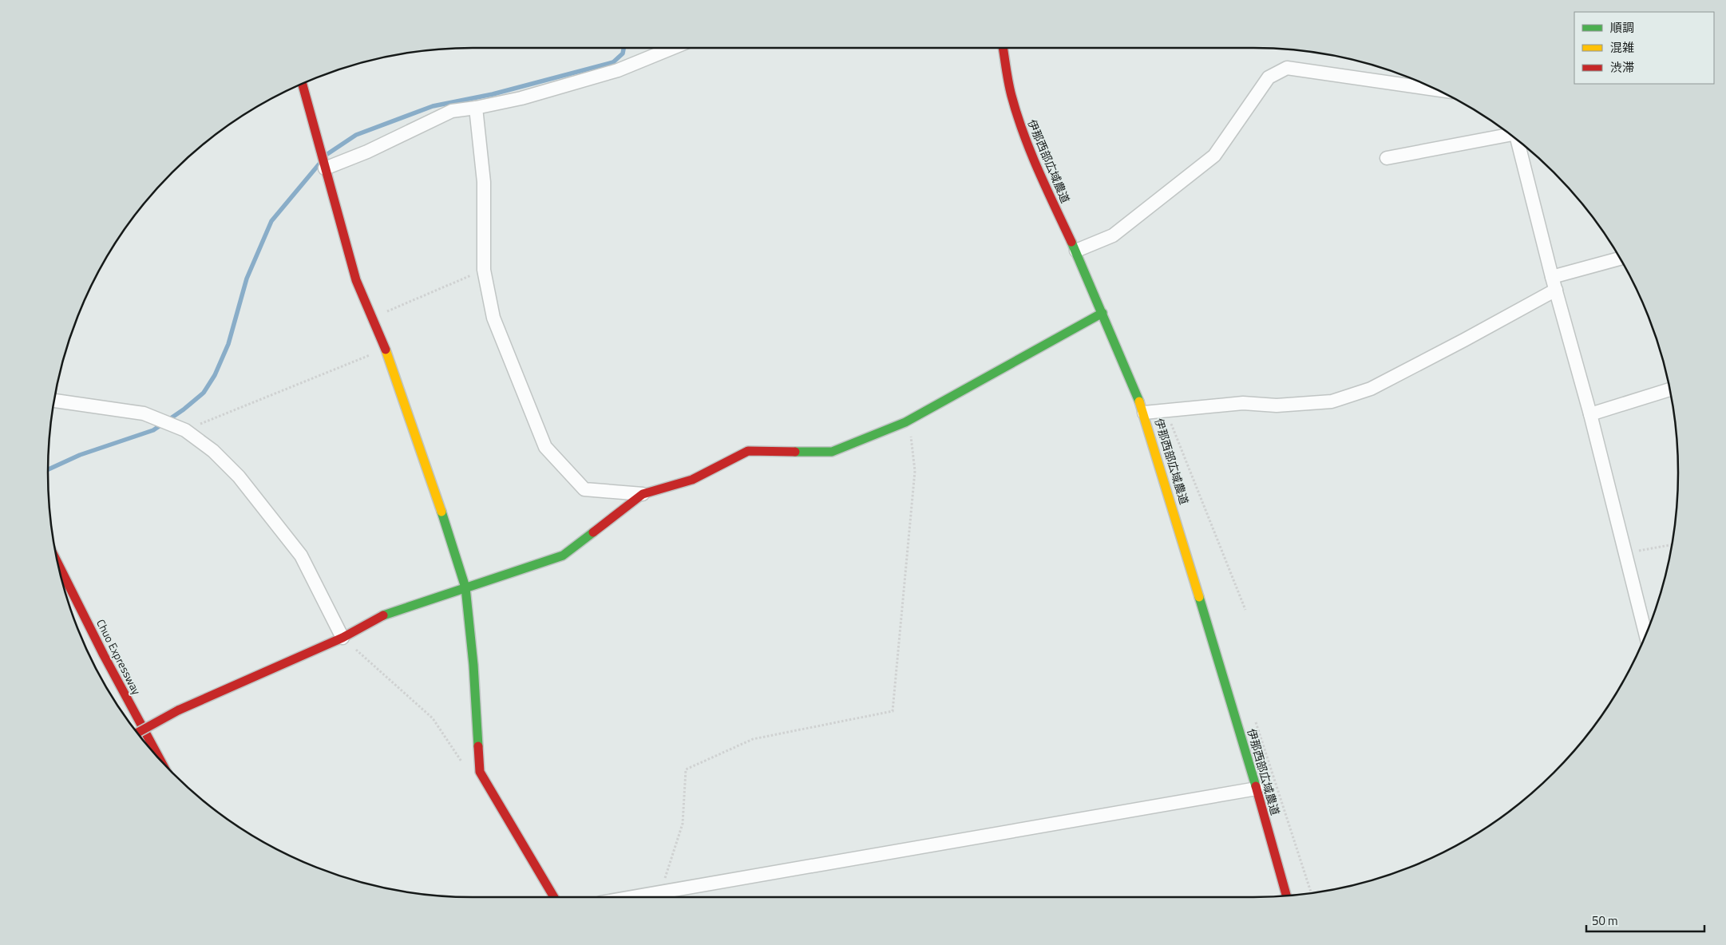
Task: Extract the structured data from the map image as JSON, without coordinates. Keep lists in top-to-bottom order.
{
  "streets": {
    "main road": ["伊那西部広域農道", "Chuo Expressway"]
  },
  "legend": ["順調", "混雑", "渋滞"],
  "scale_bar": "50 m"
}
